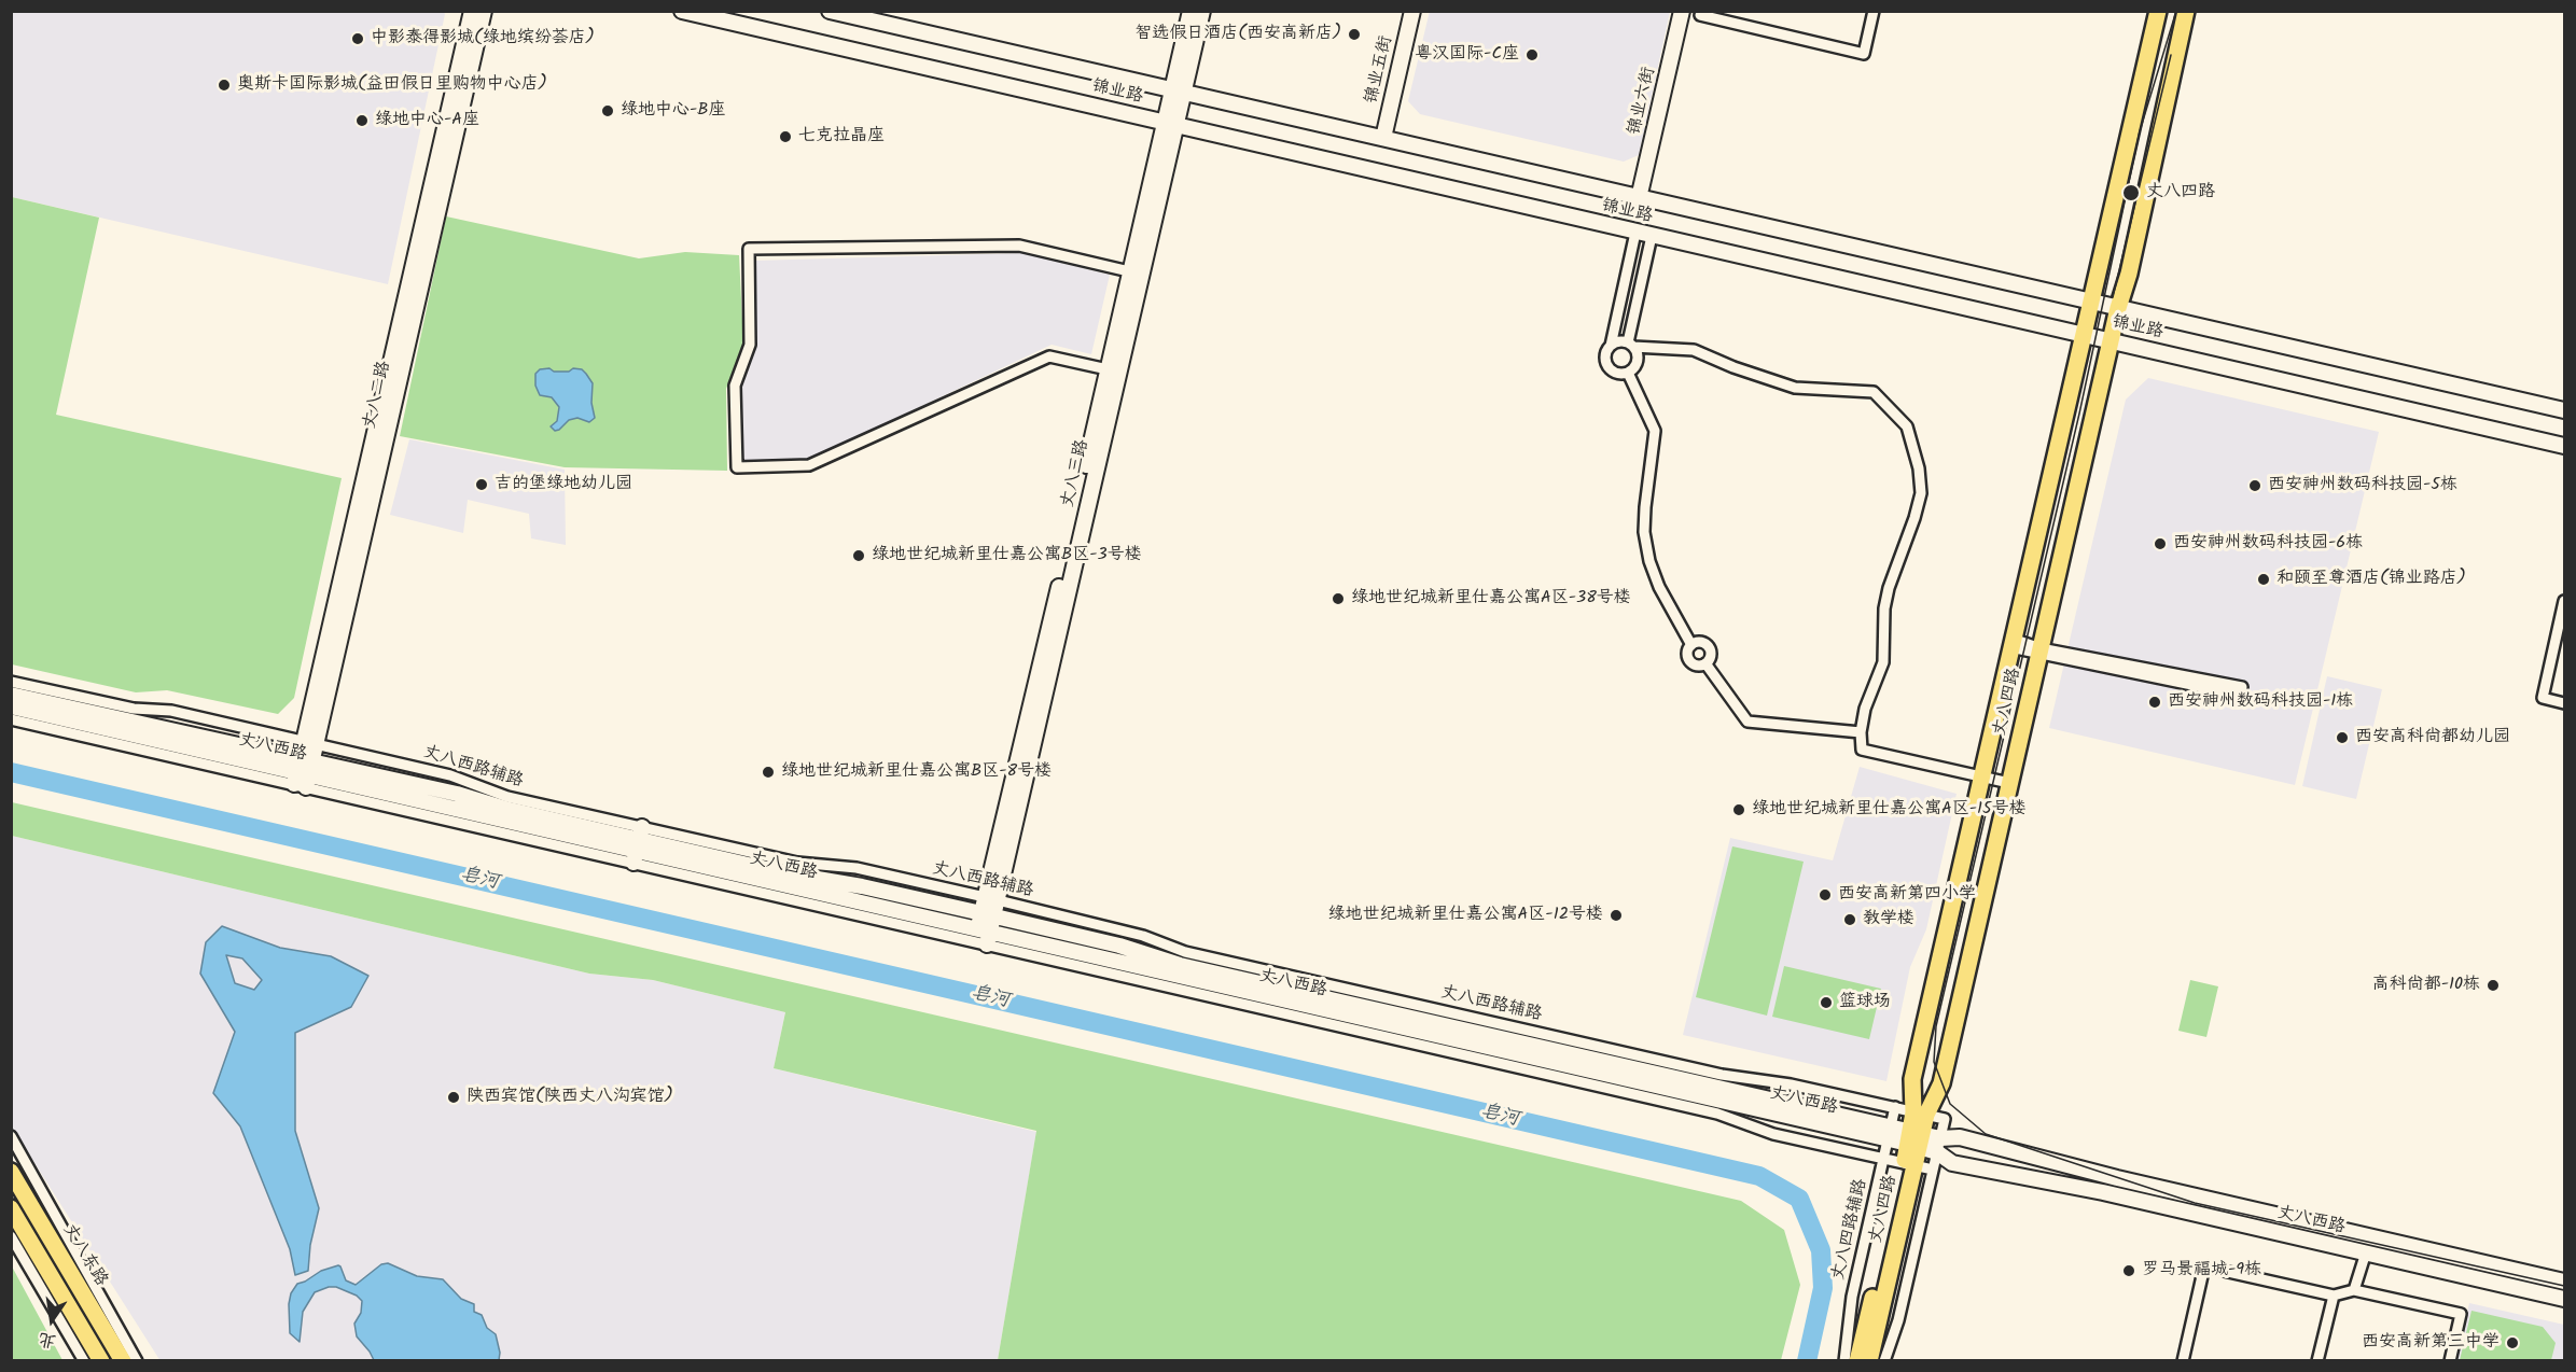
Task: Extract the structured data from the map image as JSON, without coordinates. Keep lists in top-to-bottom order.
{
  "streets": {
    "main road": [
      "锦业五街",
      "锦业路",
      "锦业六街",
      "丈八二路",
      "丈八三路",
      "丈八四路",
      "丈八西路",
      "丈八东路"
    ],
    "street": ["丈八西路辅路", "丈八四路辅路"]
  },
  "crossings": [
    ["锦业五街", "锦业路"],
    ["锦业路", "锦业六街"],
    ["锦业路", "丈八三路"],
    ["锦业路", "丈八四路"],
    ["丈八二路", "丈八西路"],
    ["丈八二路", "丈八西路辅路"],
    ["丈八三路", "丈八西路"],
    ["丈八三路", "丈八西路辅路"],
    ["丈八四路", "丈八西路"],
    ["丈八四路", "丈八西路辅路"],
    ["丈八西路", "丈八西路辅路"],
    ["丈八西路", "丈八四路辅路"],
    ["丈八西路辅路", "丈八四路辅路"]
  ],
  "water": ["皂河"],
  "places": [
    "智选假日酒店(西安高新店)",
    "中影泰得影城(绿地缤纷荟店)",
    "粤汉国际-C座",
    "奥斯卡国际影城(益田假日里购物中心店)",
    "绿地中心-B座",
    "绿地中心-A座",
    "七克拉晶座",
    "丈八四路",
    "吉的堡绿地幼儿园",
    "西安神州数码科技园-5栋",
    "西安神州数码科技园-6栋",
    "绿地世纪城新里仕嘉公寓B区-3号楼",
    "和颐至尊酒店(锦业路店)",
    "绿地世纪城新里仕嘉公寓A区-38号楼",
    "西安神州数码科技园-1栋",
    "西安高科尚都幼儿园",
    "绿地世纪城新里仕嘉公寓B区-8号楼",
    "绿地世纪城新里仕嘉公寓A区-15号楼",
    "西安高新第四小学",
    "绿地世纪城新里仕嘉公寓A区-12号楼",
    "教学楼",
    "高科尚都-10栋",
    "篮球场",
    "陕西宾馆(陕西丈八沟宾馆)",
    "罗马景福城-9栋",
    "西安高新第三中学"
  ],
  "north": "bottom"
}
